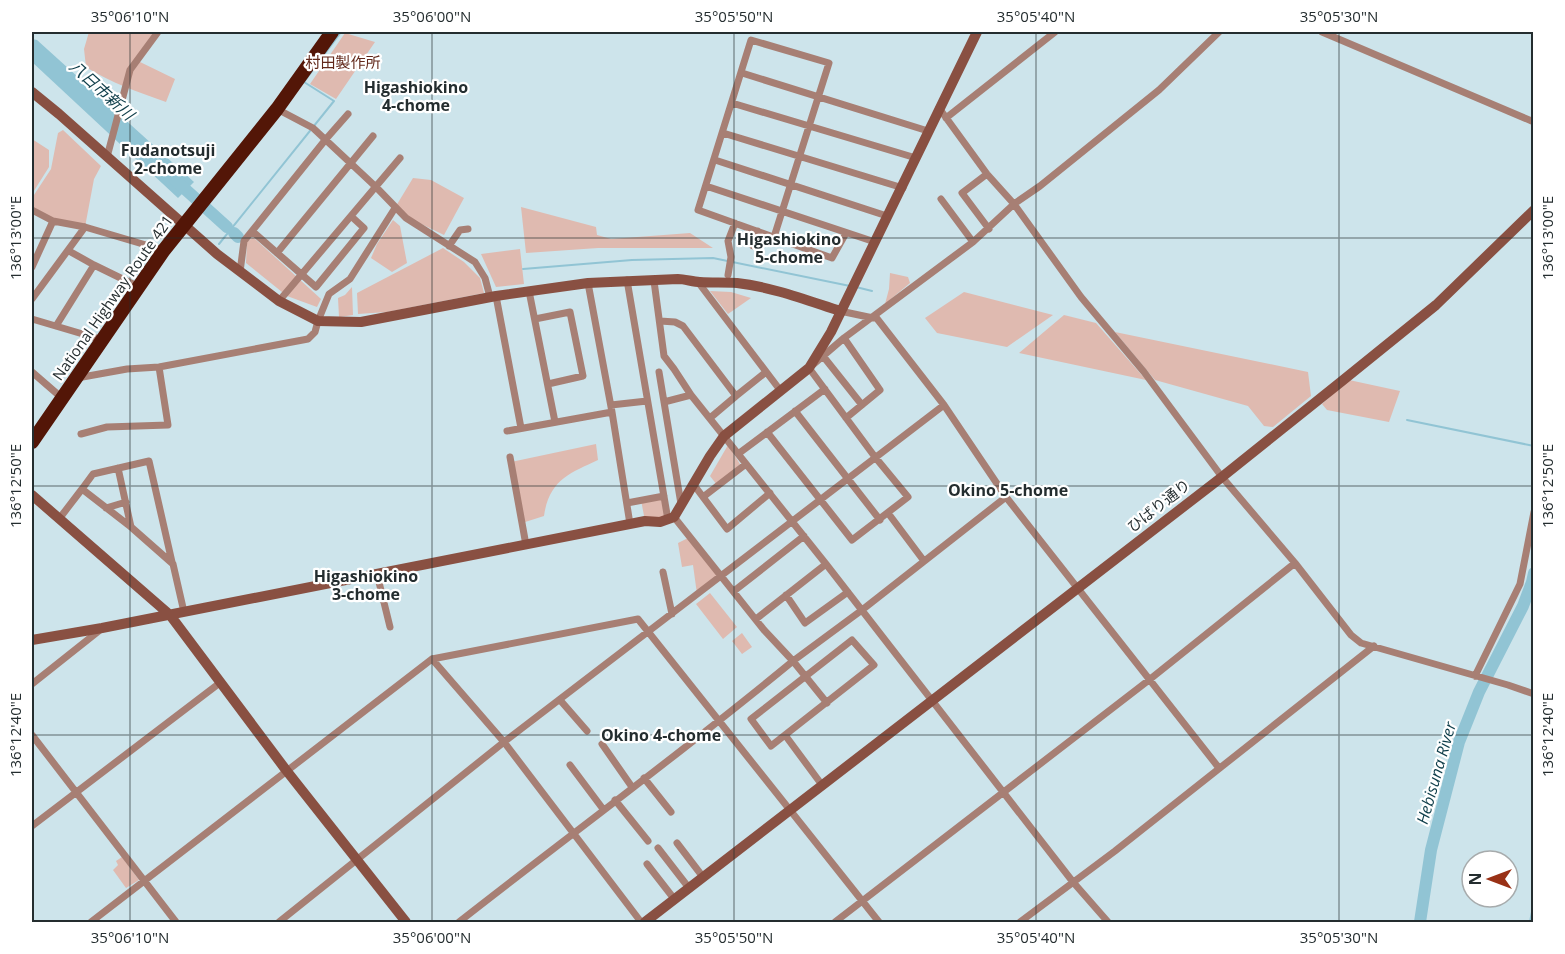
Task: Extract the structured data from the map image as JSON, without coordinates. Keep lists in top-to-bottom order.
{
  "streets": {
    "highway": ["National Highway Route 421"],
    "street": ["ひばり通り"]
  },
  "districts": [
    "Higashiokino 4-chome",
    "Fudanotsuji 2-chome",
    "Higashiokino 5-chome",
    "Okino 5-chome",
    "Higashiokino 3-chome",
    "Okino 4-chome"
  ],
  "water": ["八日市新川", "Hebisuna River"],
  "parks": ["村田製作所"],
  "north": "left",
  "coordinates": [
    "35°06'10\"N",
    "35°06'00\"N",
    "35°05'50\"N",
    "35°05'40\"N",
    "35°05'30\"N",
    "136°13'00\"E",
    "136°12'50\"E",
    "136°12'40\"E"
  ]
}
